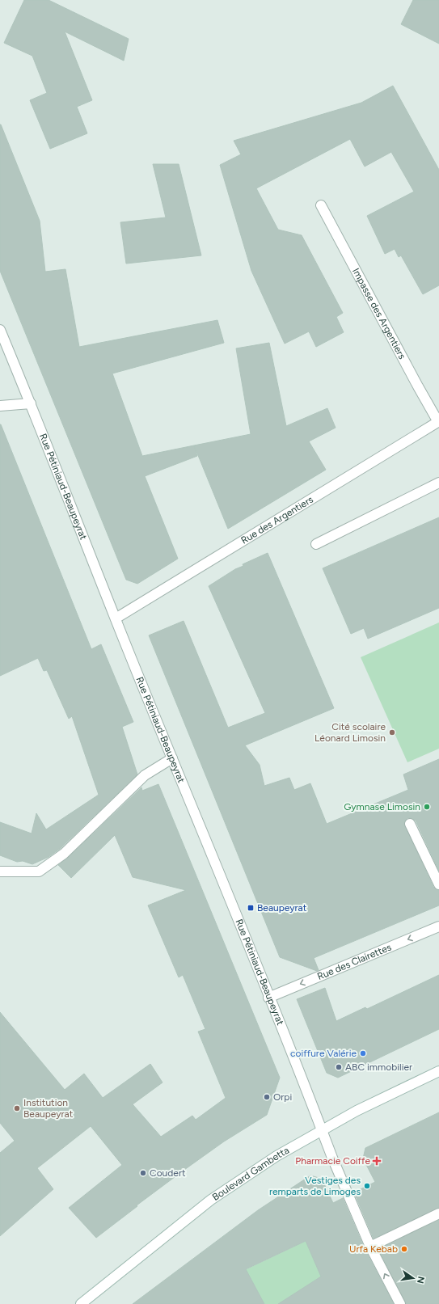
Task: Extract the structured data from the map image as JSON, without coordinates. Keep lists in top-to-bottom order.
{
  "streets": {
    "street": [
      "Impasse des Argentiers",
      "Rue Pétiniaud-Beaupeyrat",
      "Rue des Argentiers",
      "Rue des Clairettes",
      "Boulevard Gambetta"
    ]
  },
  "crossings": [
    ["Impasse des Argentiers", "Rue des Argentiers"],
    ["Rue Pétiniaud-Beaupeyrat", "Rue des Argentiers"],
    ["Rue Pétiniaud-Beaupeyrat", "Rue des Clairettes"],
    ["Rue Pétiniaud-Beaupeyrat", "Boulevard Gambetta"]
  ],
  "one_way": ["Rue des Clairettes"],
  "places": {
    "other": [
      "Cité scolaire Léonard Limosin",
      "Gymnase Limosin",
      "coiffure Valérie",
      "ABC immobilier",
      "Orpi",
      "Institution Beaupeyrat",
      "Coudert",
      "Vestiges des remparts de Limoges",
      "Urfa Kebab"
    ],
    "transit": ["Beaupeyrat"],
    "health": ["Pharmacie Coiffe"]
  },
  "north": "right"
}
